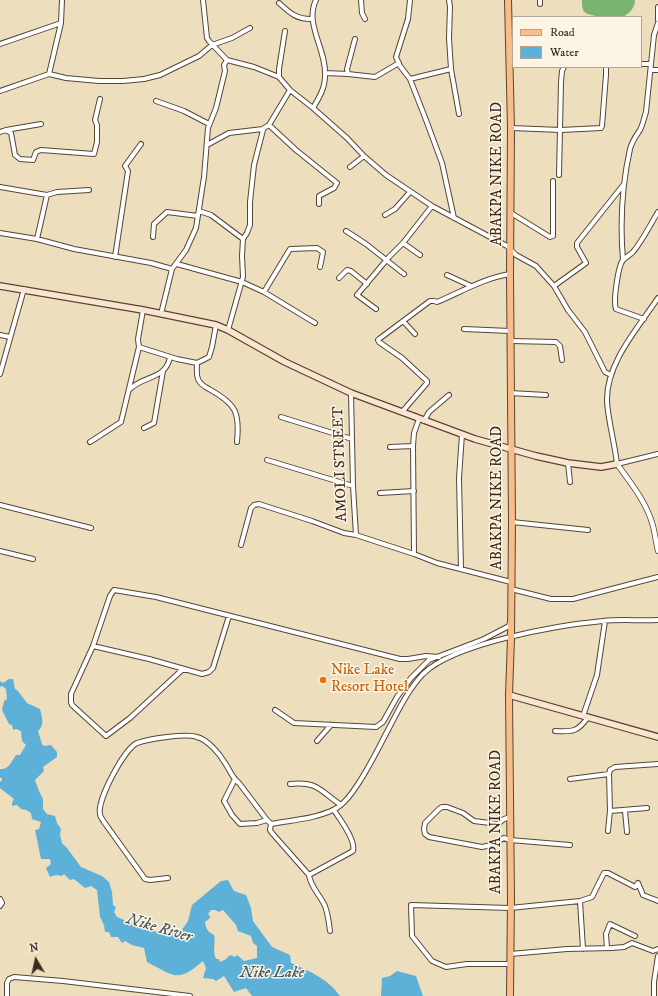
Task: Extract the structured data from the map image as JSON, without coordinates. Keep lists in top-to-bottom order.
{
  "streets": {
    "main road": ["ABAKPA NIKE ROAD"],
    "street": ["AMOLI STREET"]
  },
  "water": ["Nike River", "Nike Lake"],
  "places": ["Nike Lake Resort Hotel"],
  "legend": ["Road", "Water"],
  "north": "top"
}
